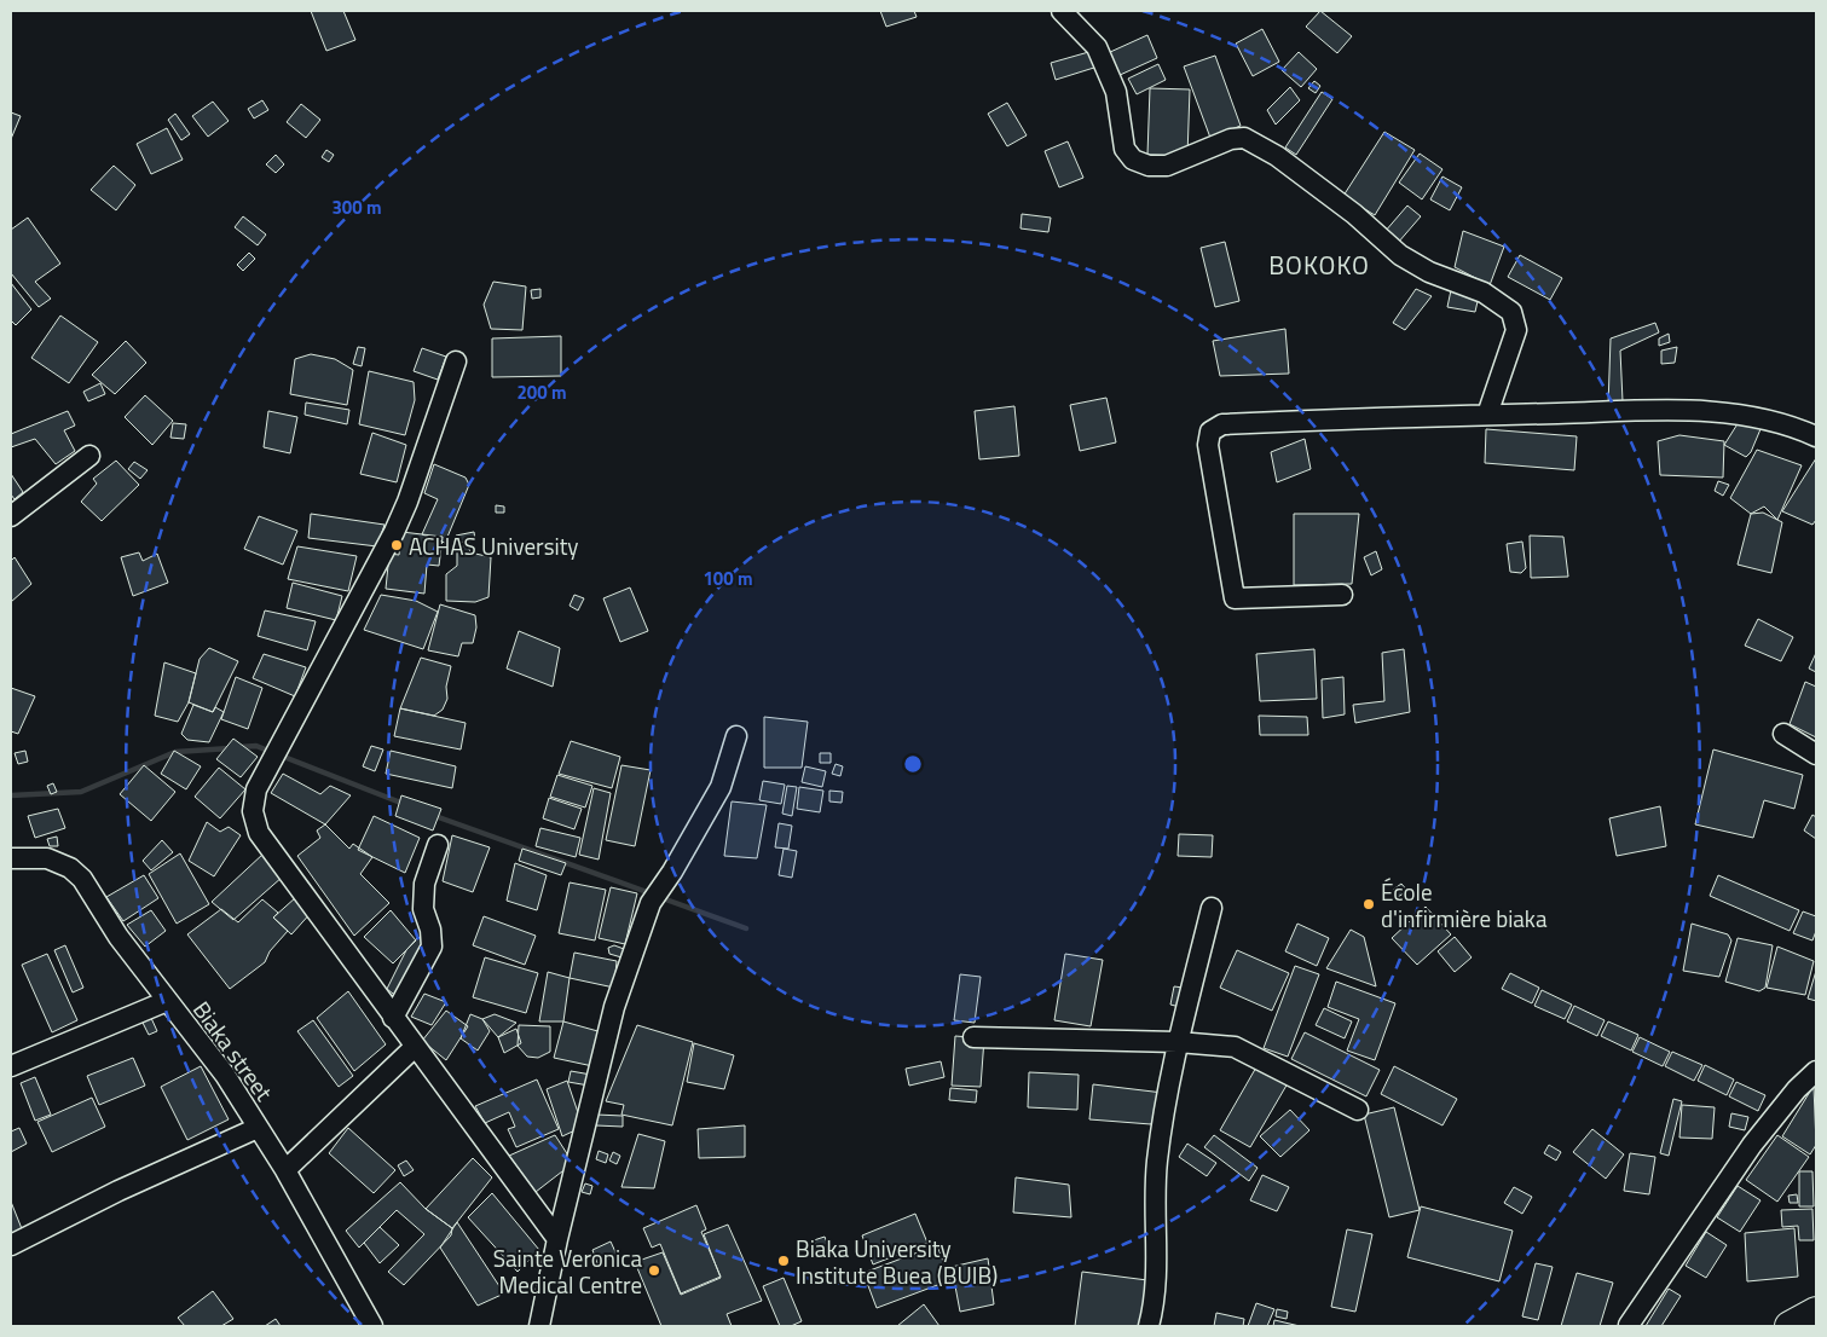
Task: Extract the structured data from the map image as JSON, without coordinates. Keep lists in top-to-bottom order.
{
  "streets": {
    "street": ["Biaka street"]
  },
  "districts": ["BOKOKO"],
  "places": [
    "ACHAS University",
    "École d'infirmière biaka",
    "Biaka University Institute Buea (BUIB)",
    "Sainte Veronica Medical Centre"
  ],
  "rings": ["300 m", "200 m", "100 m"]
}
